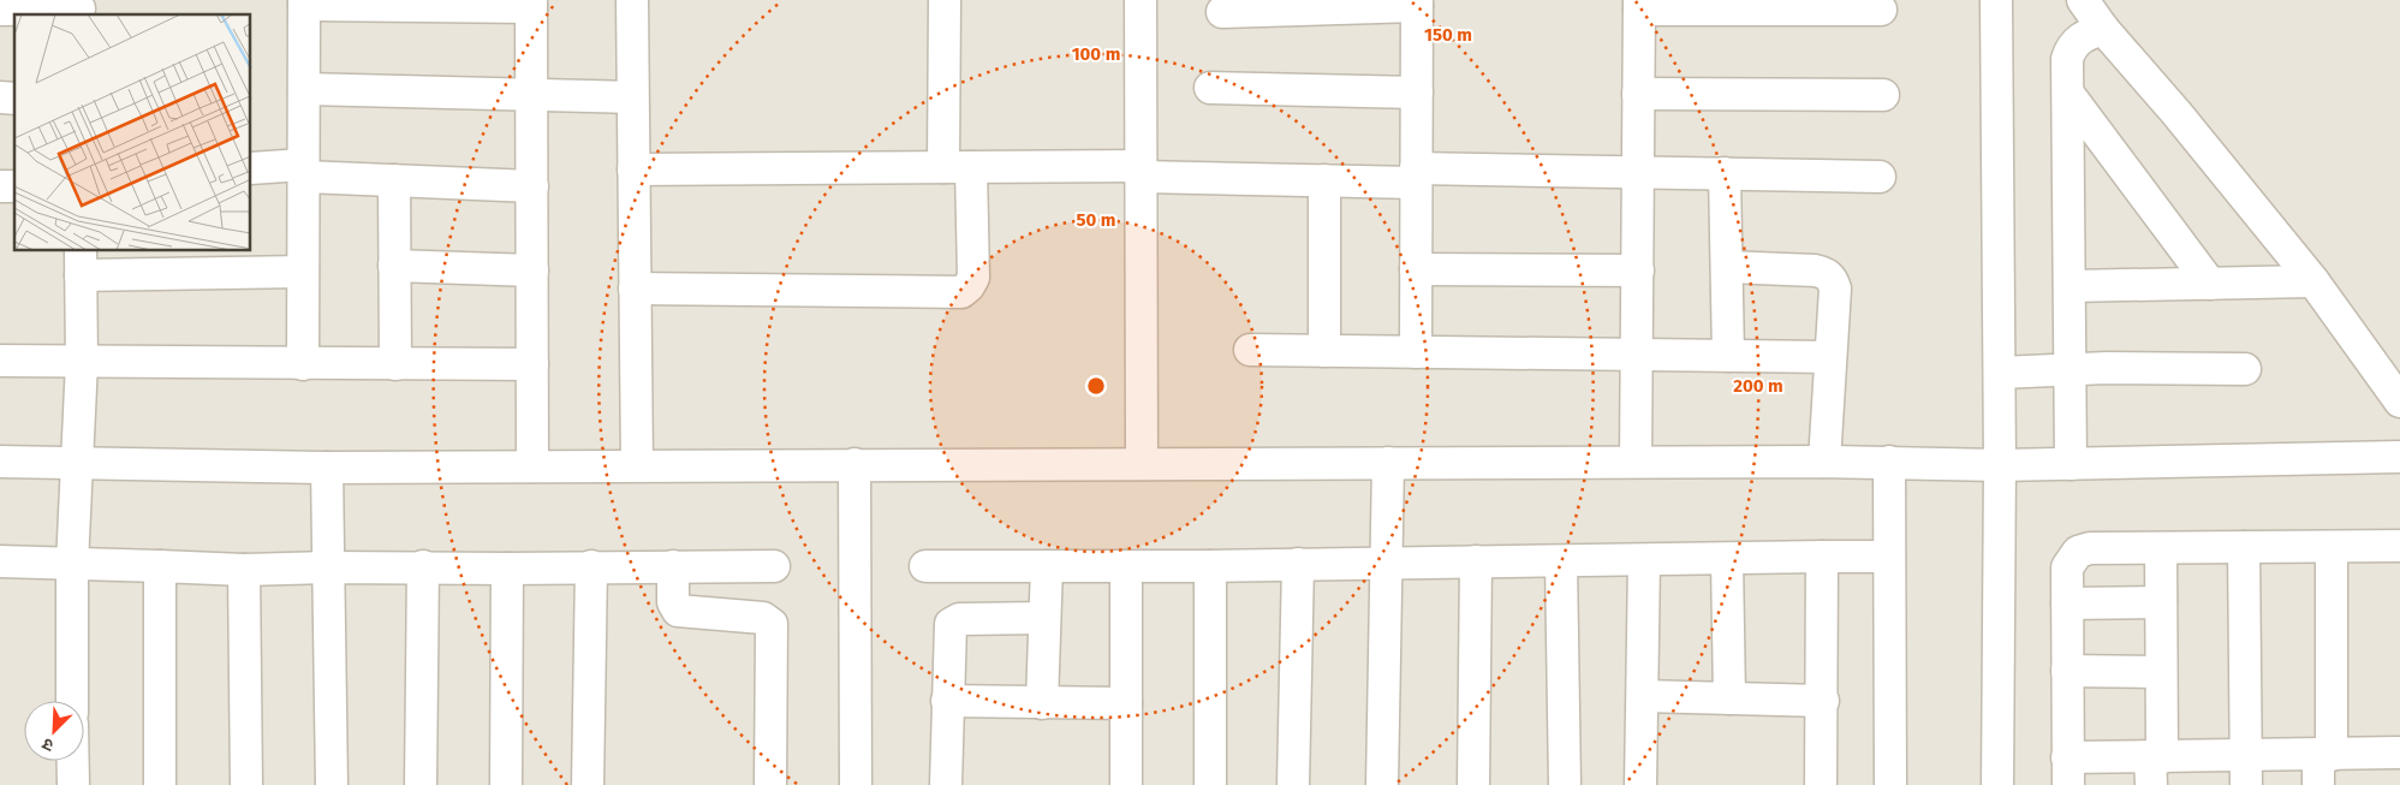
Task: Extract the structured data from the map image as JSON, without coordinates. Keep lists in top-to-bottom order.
{
  "north": "bottom left",
  "rings": [
    "150 m",
    "100 m",
    "50 m",
    "200 m"
  ]
}
